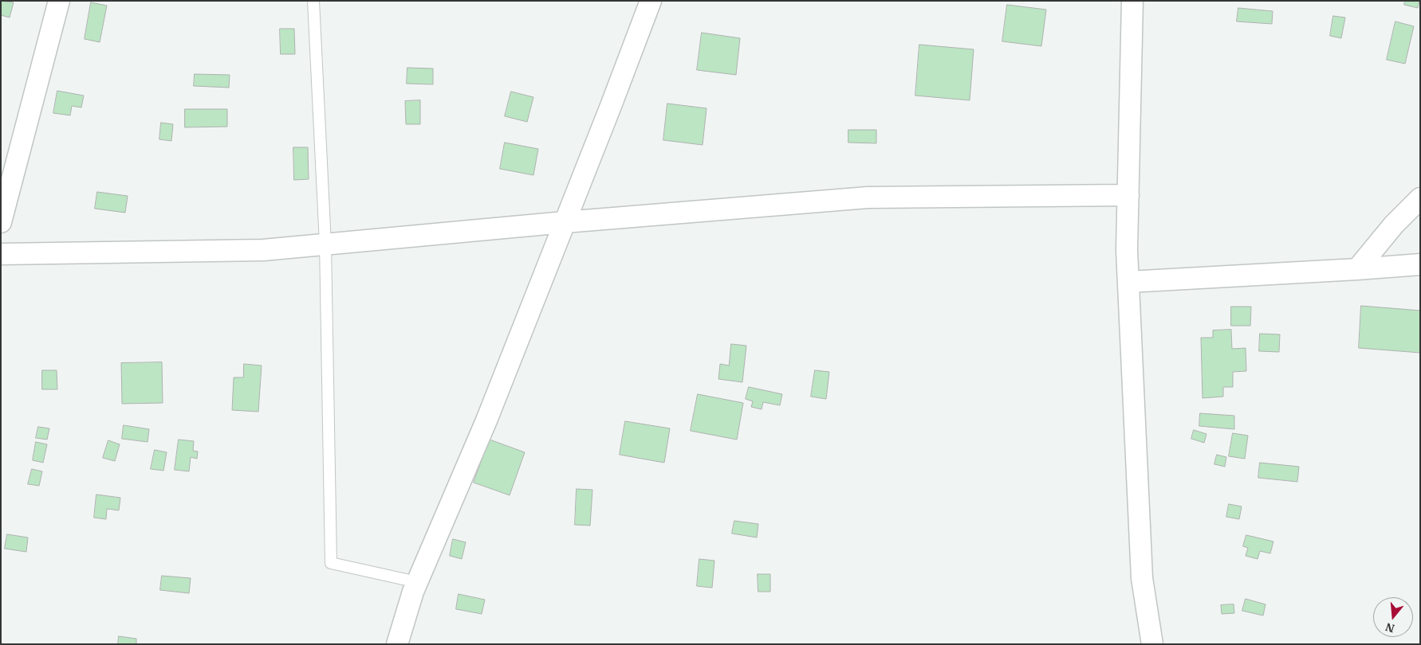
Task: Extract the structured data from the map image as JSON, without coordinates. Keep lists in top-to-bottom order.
{
  "north": "bottom"
}
